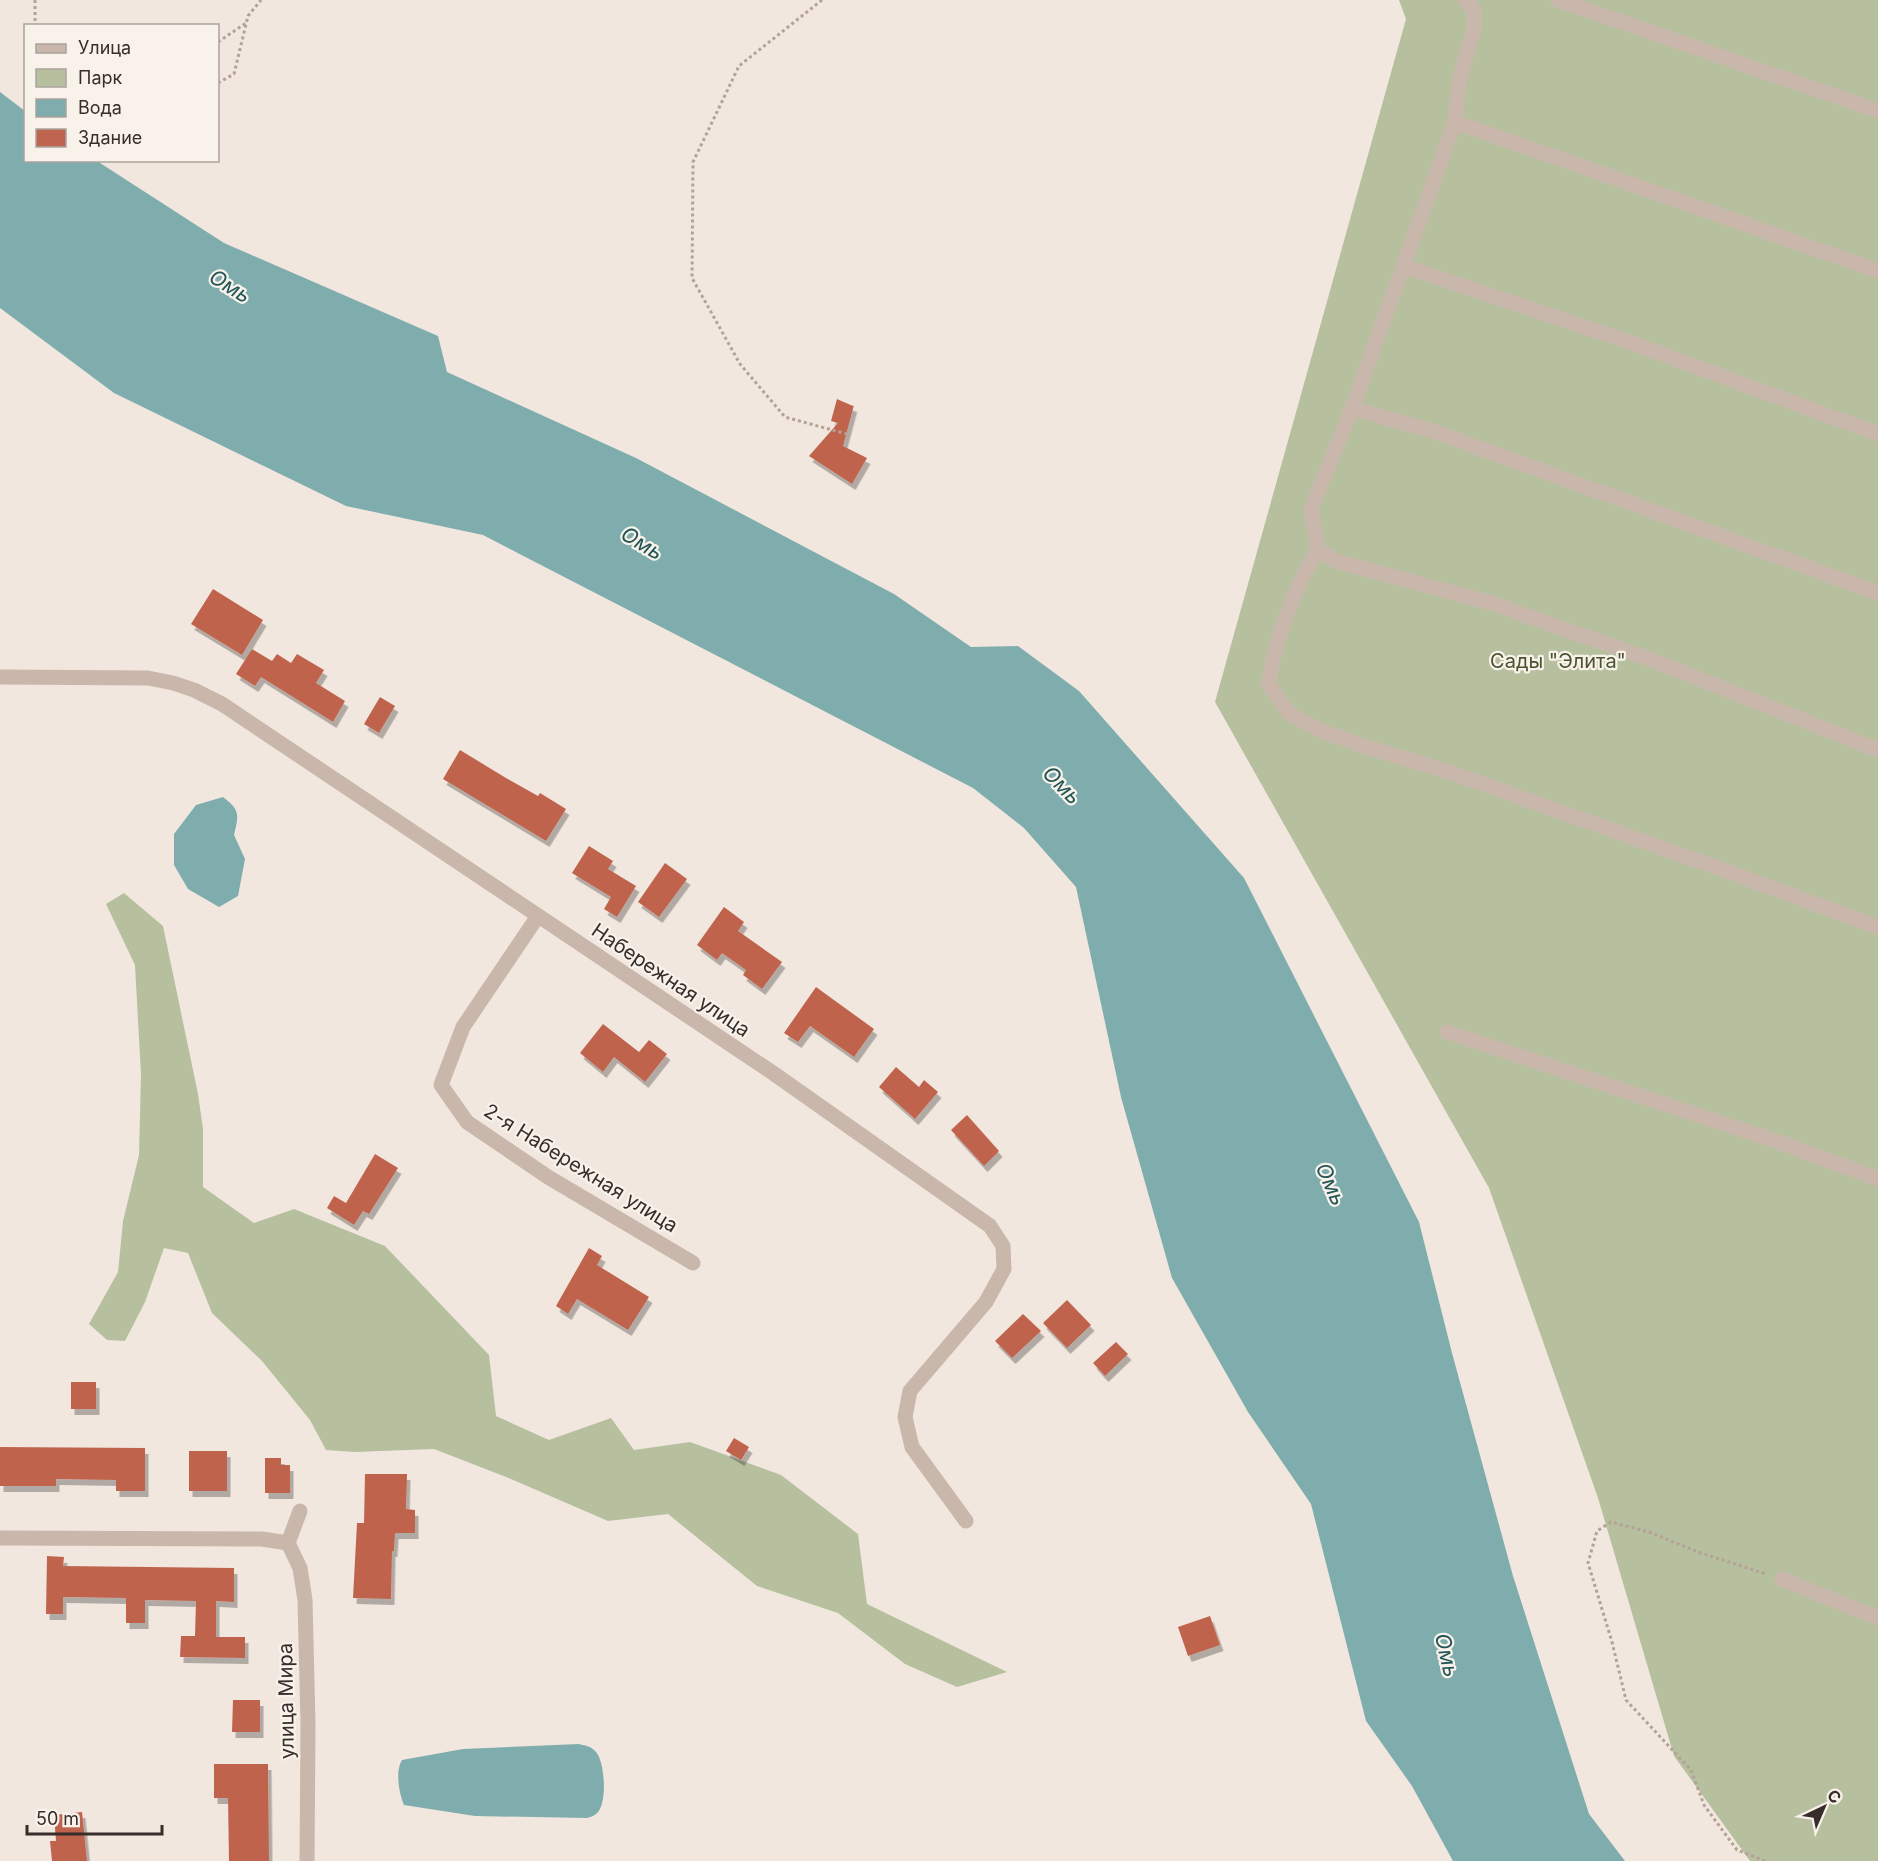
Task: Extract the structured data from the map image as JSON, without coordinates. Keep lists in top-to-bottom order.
{
  "streets": {
    "street": ["Набережная улица", "2-я Набережная улица", "улица Мира"]
  },
  "crossings": [
    ["Набережная улица", "2-я Набережная улица"]
  ],
  "water": ["Омь"],
  "parks": ["Сады \"Элита\""],
  "legend": [
    "Улица",
    "Парк",
    "Вода",
    "Здание"
  ],
  "scale_bar": "50 m",
  "north": "top right"
}
